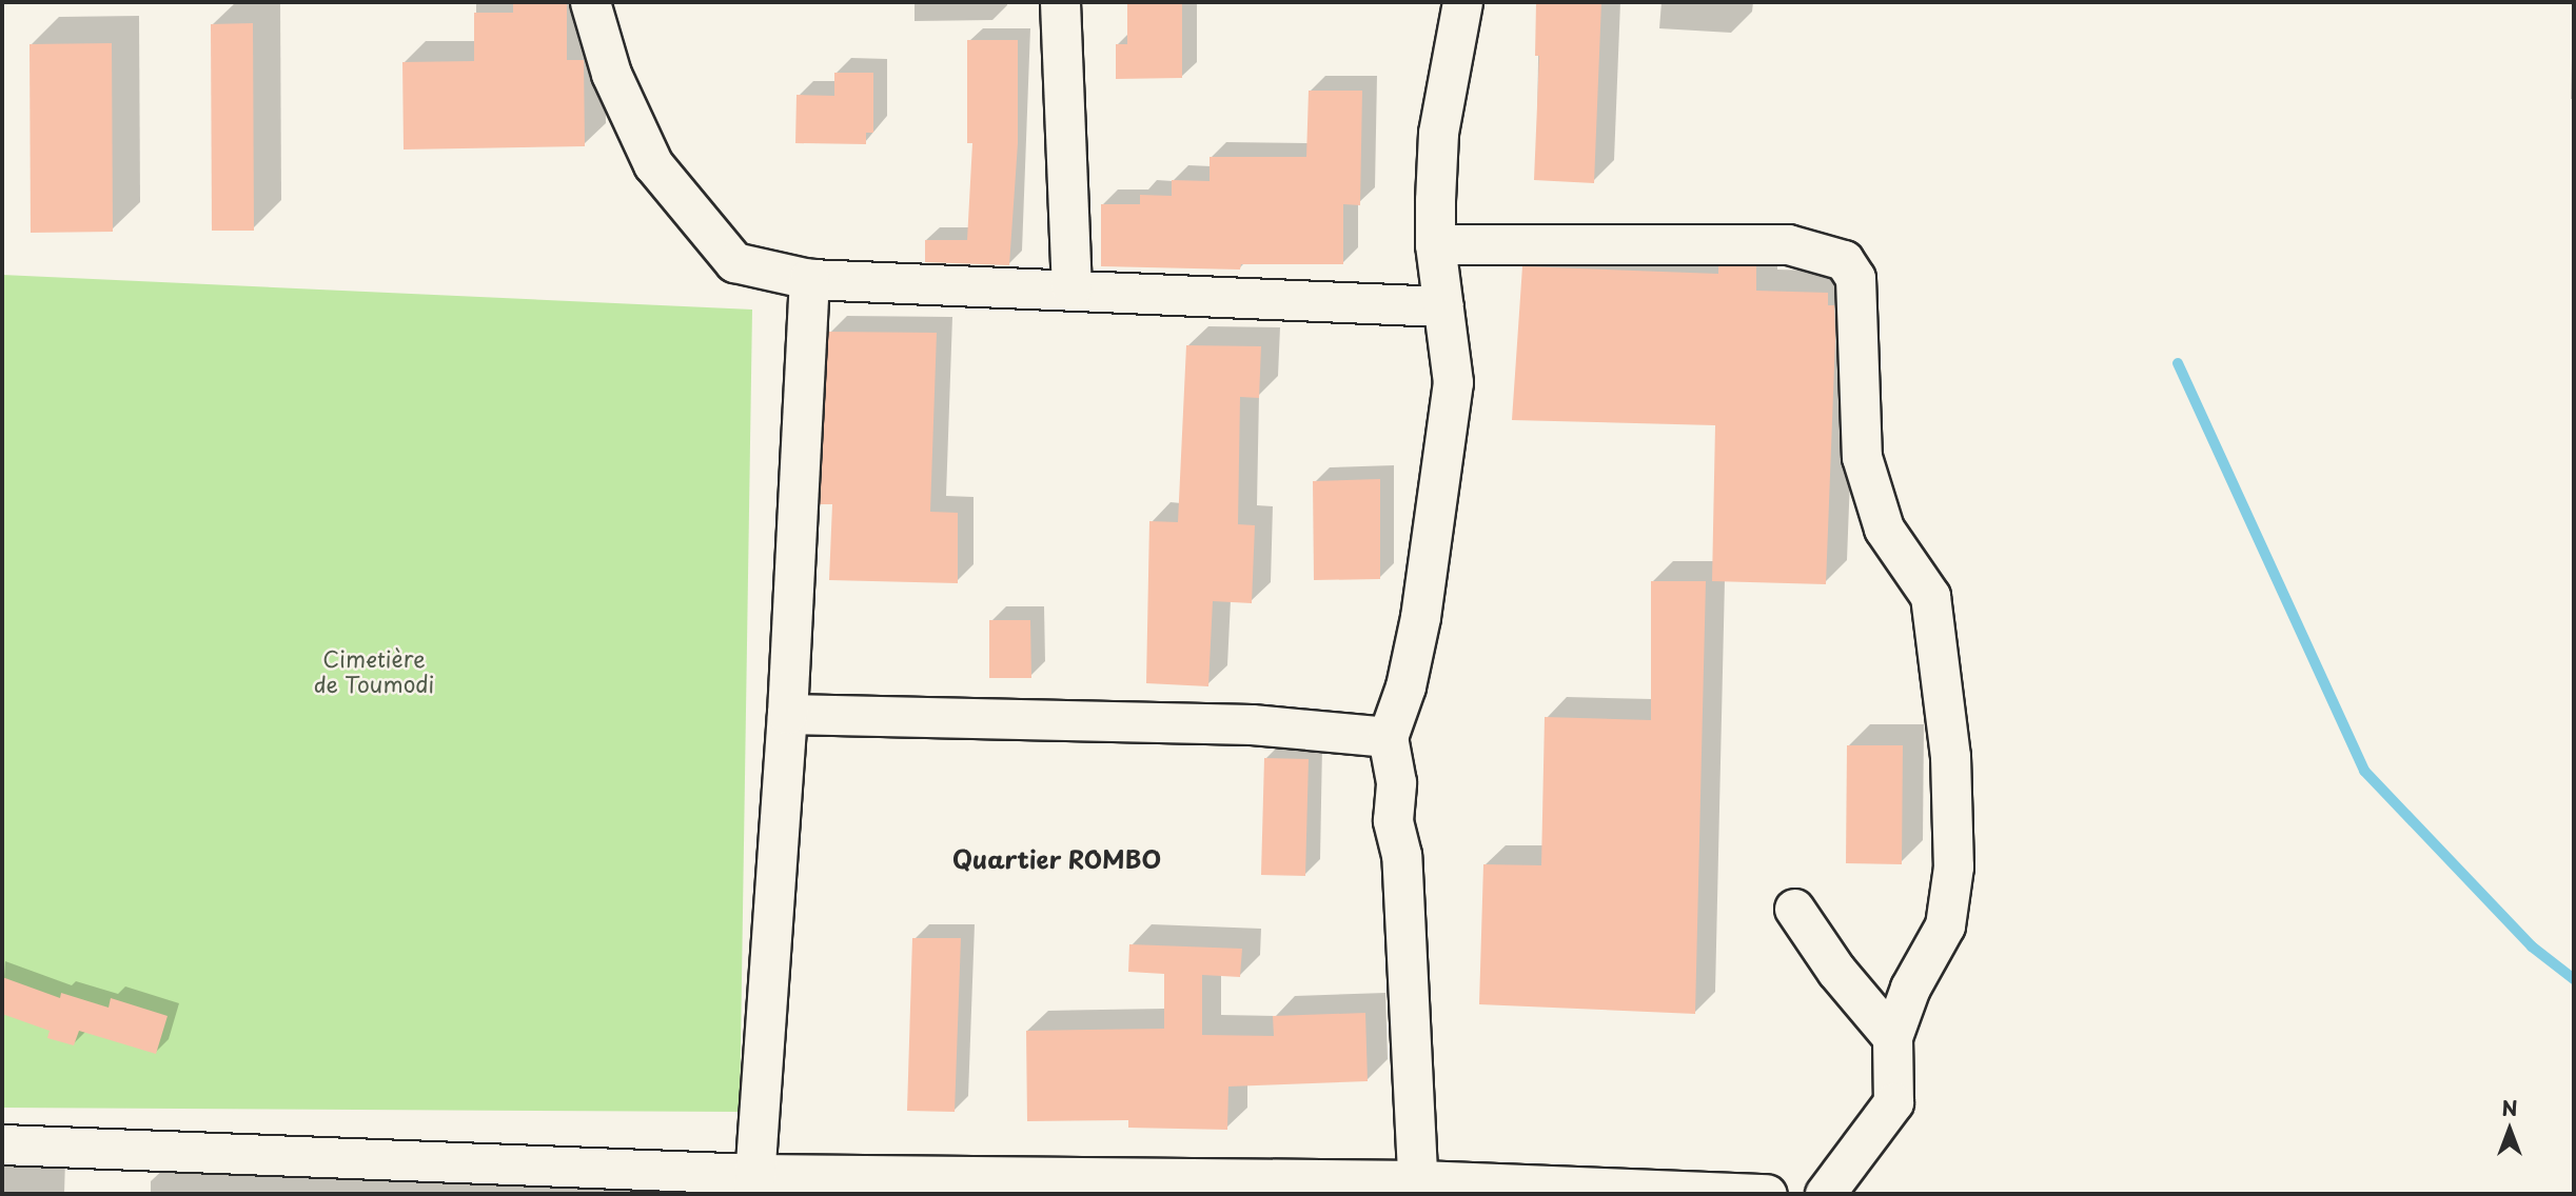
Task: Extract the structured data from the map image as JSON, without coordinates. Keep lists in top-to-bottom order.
{
  "districts": ["Quartier ROMBO"],
  "parks": ["Cimetière de Toumodi"],
  "north": "top"
}
